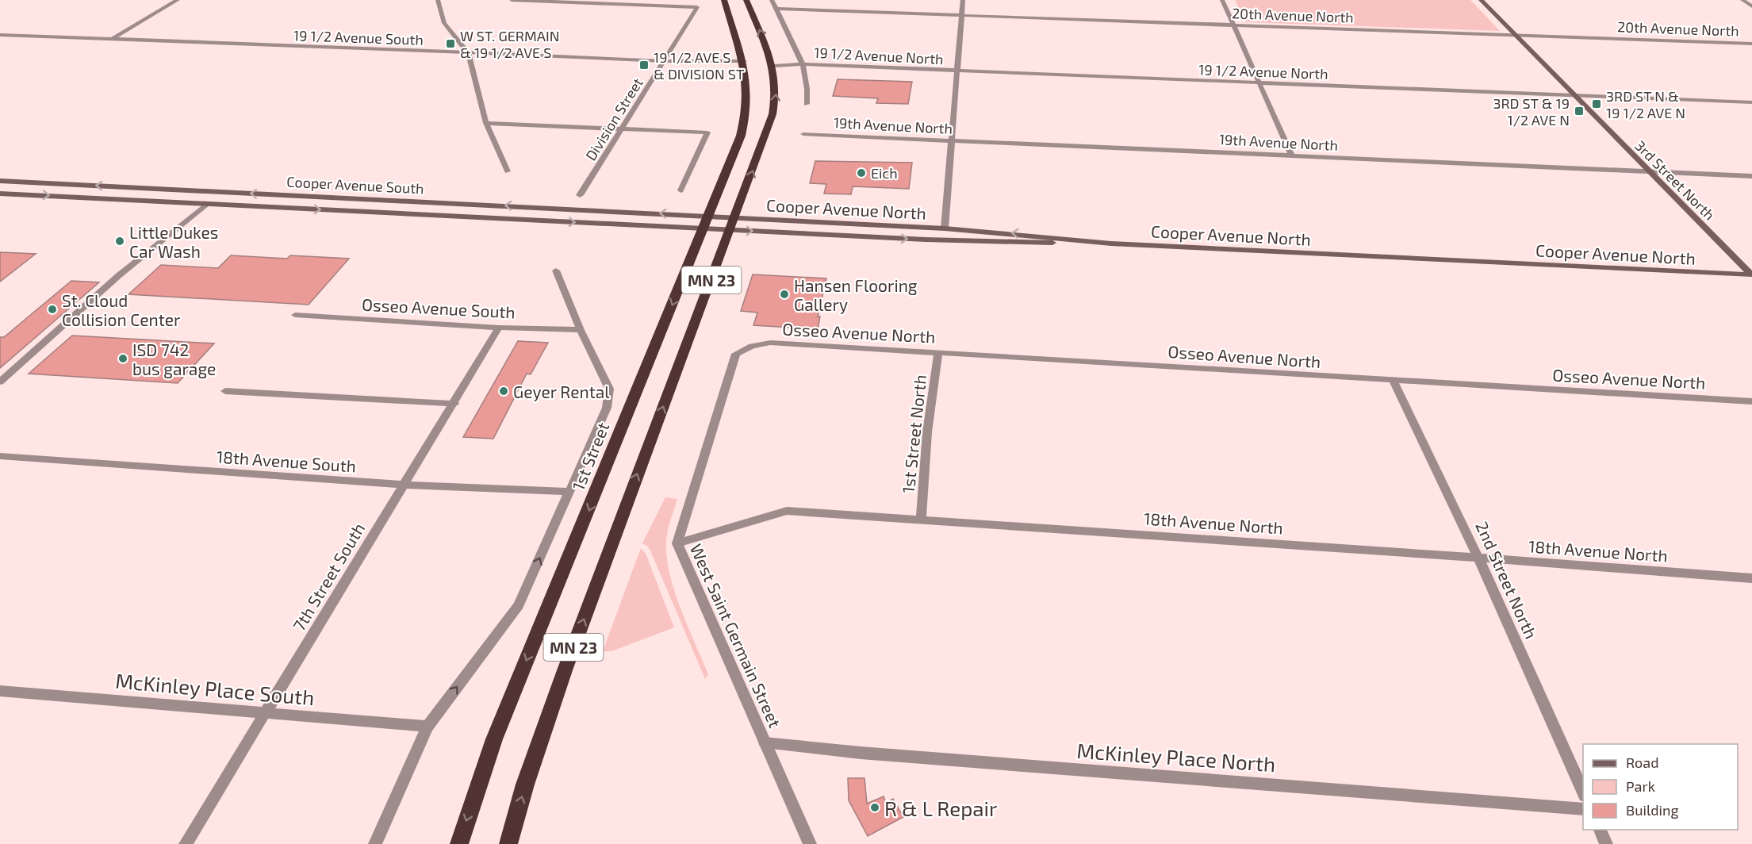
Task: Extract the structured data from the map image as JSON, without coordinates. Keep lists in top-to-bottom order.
{
  "streets": {
    "highway": ["MN 23", "1st Street"],
    "main road": ["3rd Street North", "Cooper Avenue South", "Cooper Avenue North"],
    "street": [
      "20th Avenue North",
      "19 1/2 Avenue South",
      "19 1/2 Avenue North",
      "Division Street",
      "19th Avenue North",
      "Osseo Avenue South",
      "Osseo Avenue North",
      "1st Street North",
      "18th Avenue South",
      "18th Avenue North",
      "7th Street South",
      "2nd Street North",
      "West Saint Germain Street",
      "McKinley Place South",
      "McKinley Place North"
    ]
  },
  "crossings": [
    ["20th Avenue North", "3rd Street North"],
    ["19 1/2 Avenue South", "Division Street"],
    ["19 1/2 Avenue South", "1st Street"],
    ["19 1/2 Avenue North", "3rd Street North"],
    ["19 1/2 Avenue North", "MN 23"],
    ["19th Avenue North", "3rd Street North"],
    ["3rd Street North", "Cooper Avenue North"],
    ["Cooper Avenue South", "Cooper Avenue North"],
    ["Cooper Avenue South", "1st Street"],
    ["Cooper Avenue North", "MN 23"],
    ["Cooper Avenue North", "1st Street"],
    ["Osseo Avenue South", "7th Street South"],
    ["Osseo Avenue North", "1st Street North"],
    ["Osseo Avenue North", "2nd Street North"],
    ["Osseo Avenue North", "West Saint Germain Street"],
    ["1st Street North", "18th Avenue North"],
    ["18th Avenue South", "7th Street South"],
    ["18th Avenue North", "2nd Street North"],
    ["18th Avenue North", "West Saint Germain Street"],
    ["7th Street South", "McKinley Place South"],
    ["West Saint Germain Street", "McKinley Place North"]
  ],
  "places": {
    "transit": [
      "W ST. GERMAIN & 19 1/2 AVE S",
      "19 1/2 AVE S & DIVISION ST",
      "3RD ST N & 19 1/2 AVE N",
      "3RD ST & 19 1/2 AVE N"
    ],
    "other": [
      "Eich",
      "Little Dukes Car Wash",
      "Hansen Flooring Gallery",
      "St. Cloud Collision Center",
      "ISD 742 bus garage",
      "Geyer Rental",
      "R & L Repair"
    ]
  },
  "legend": ["Road", "Park", "Building"]
}
